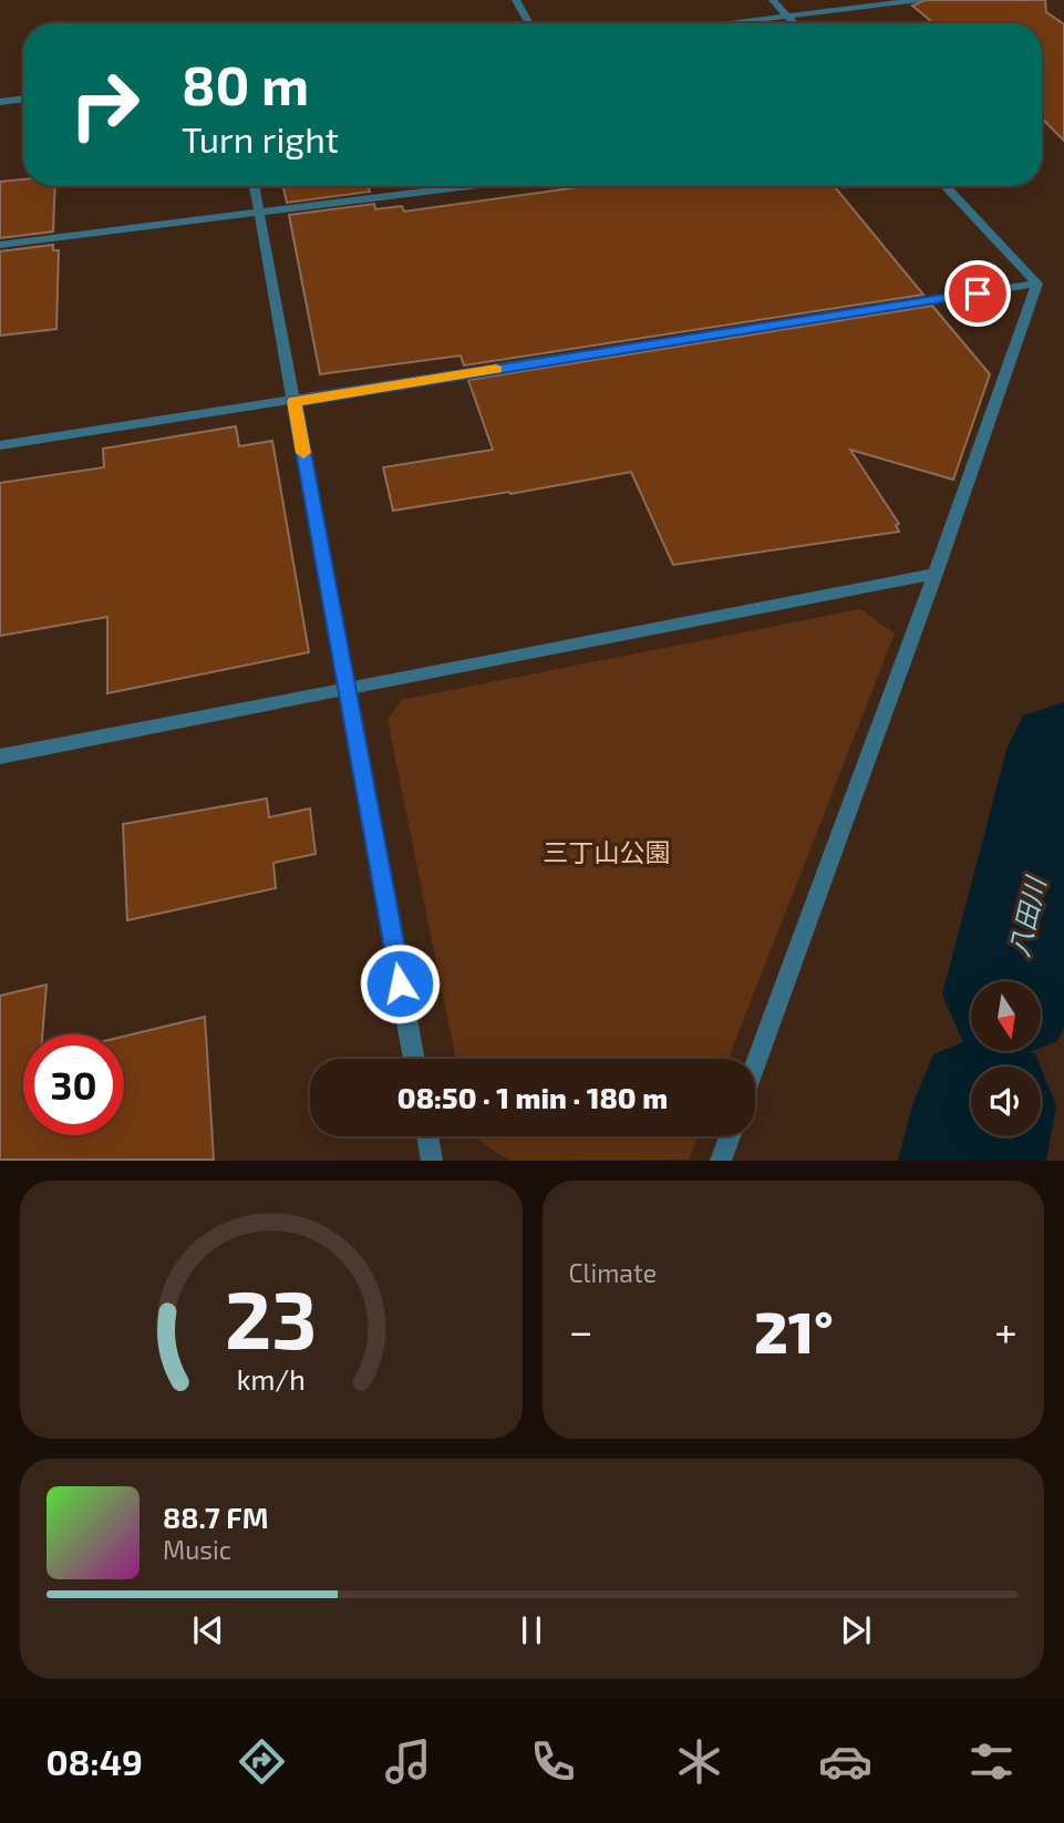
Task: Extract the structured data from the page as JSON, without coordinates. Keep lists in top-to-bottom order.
{
  "water": ["八田川"],
  "parks": ["三丁山公園"],
  "north": "bottom",
  "page": {
    "turn": ["80 m", "Turn right"],
    "limit": "30",
    "trip": "08:50 · 1 min · 180 m",
    "tile": "Climate",
    "heat": ["−", "21°", "+"],
    "song": ["88.7 FM", "Music"],
    "tabs": "08:49",
    "gauge": ["23", "km/h"]
  }
}
